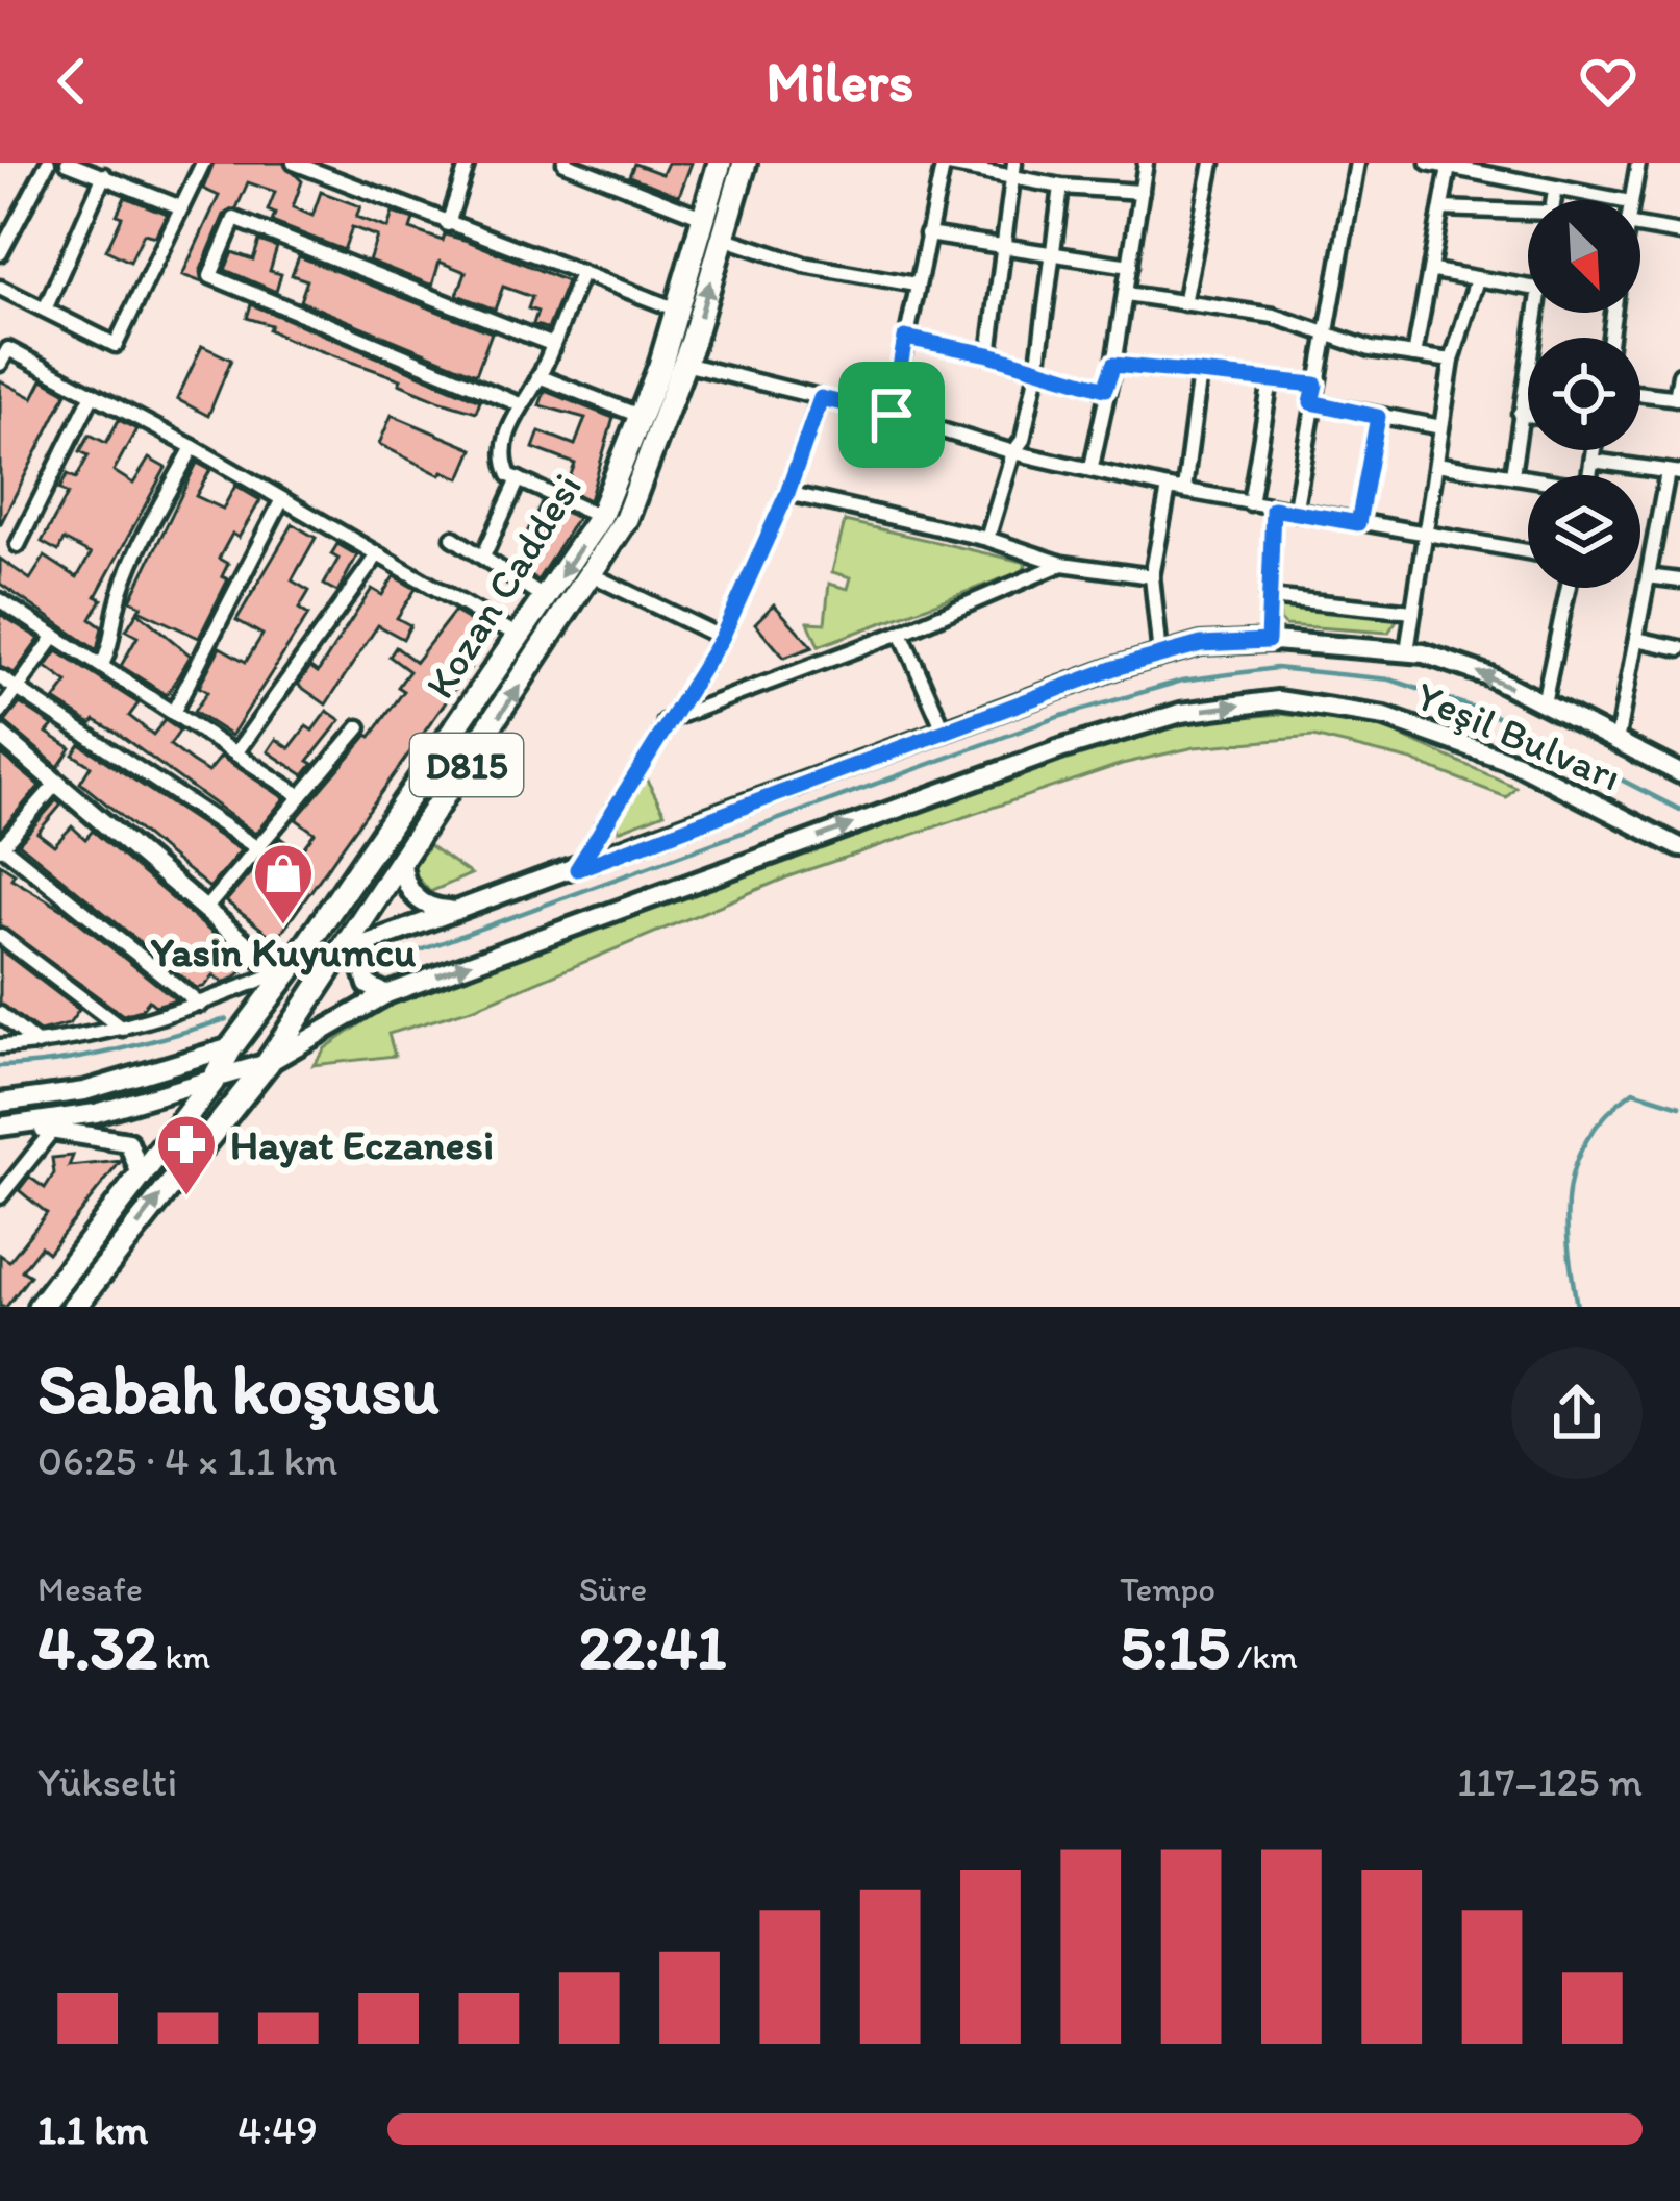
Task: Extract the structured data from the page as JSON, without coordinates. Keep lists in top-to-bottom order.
{
  "streets": {
    "highway": ["Kozan Caddesi", "D815"],
    "main road": ["Yeşil Bulvarı"]
  },
  "crossings": [
    ["Kozan Caddesi", "Yeşil Bulvarı"]
  ],
  "places": {
    "shop": ["Yasin Kuyumcu"],
    "pharmacy": ["Hayat Eczanesi"]
  },
  "north": "bottom right",
  "page": {
    "header": "Milers",
    "heading": ["Sabah koşusu", "06:25 · 4 × 1.1 km"],
    "stats": [
      ["Mesafe", "4.32 km"],
      ["Süre", "22:41"],
      ["Tempo", "5:15 /km"]
    ],
    "chart": ["Yükselti", "117–125 m"],
    "list": [
      {
        "name": "1.1 km",
        "note": "4:49"
      }
    ]
  }
}
